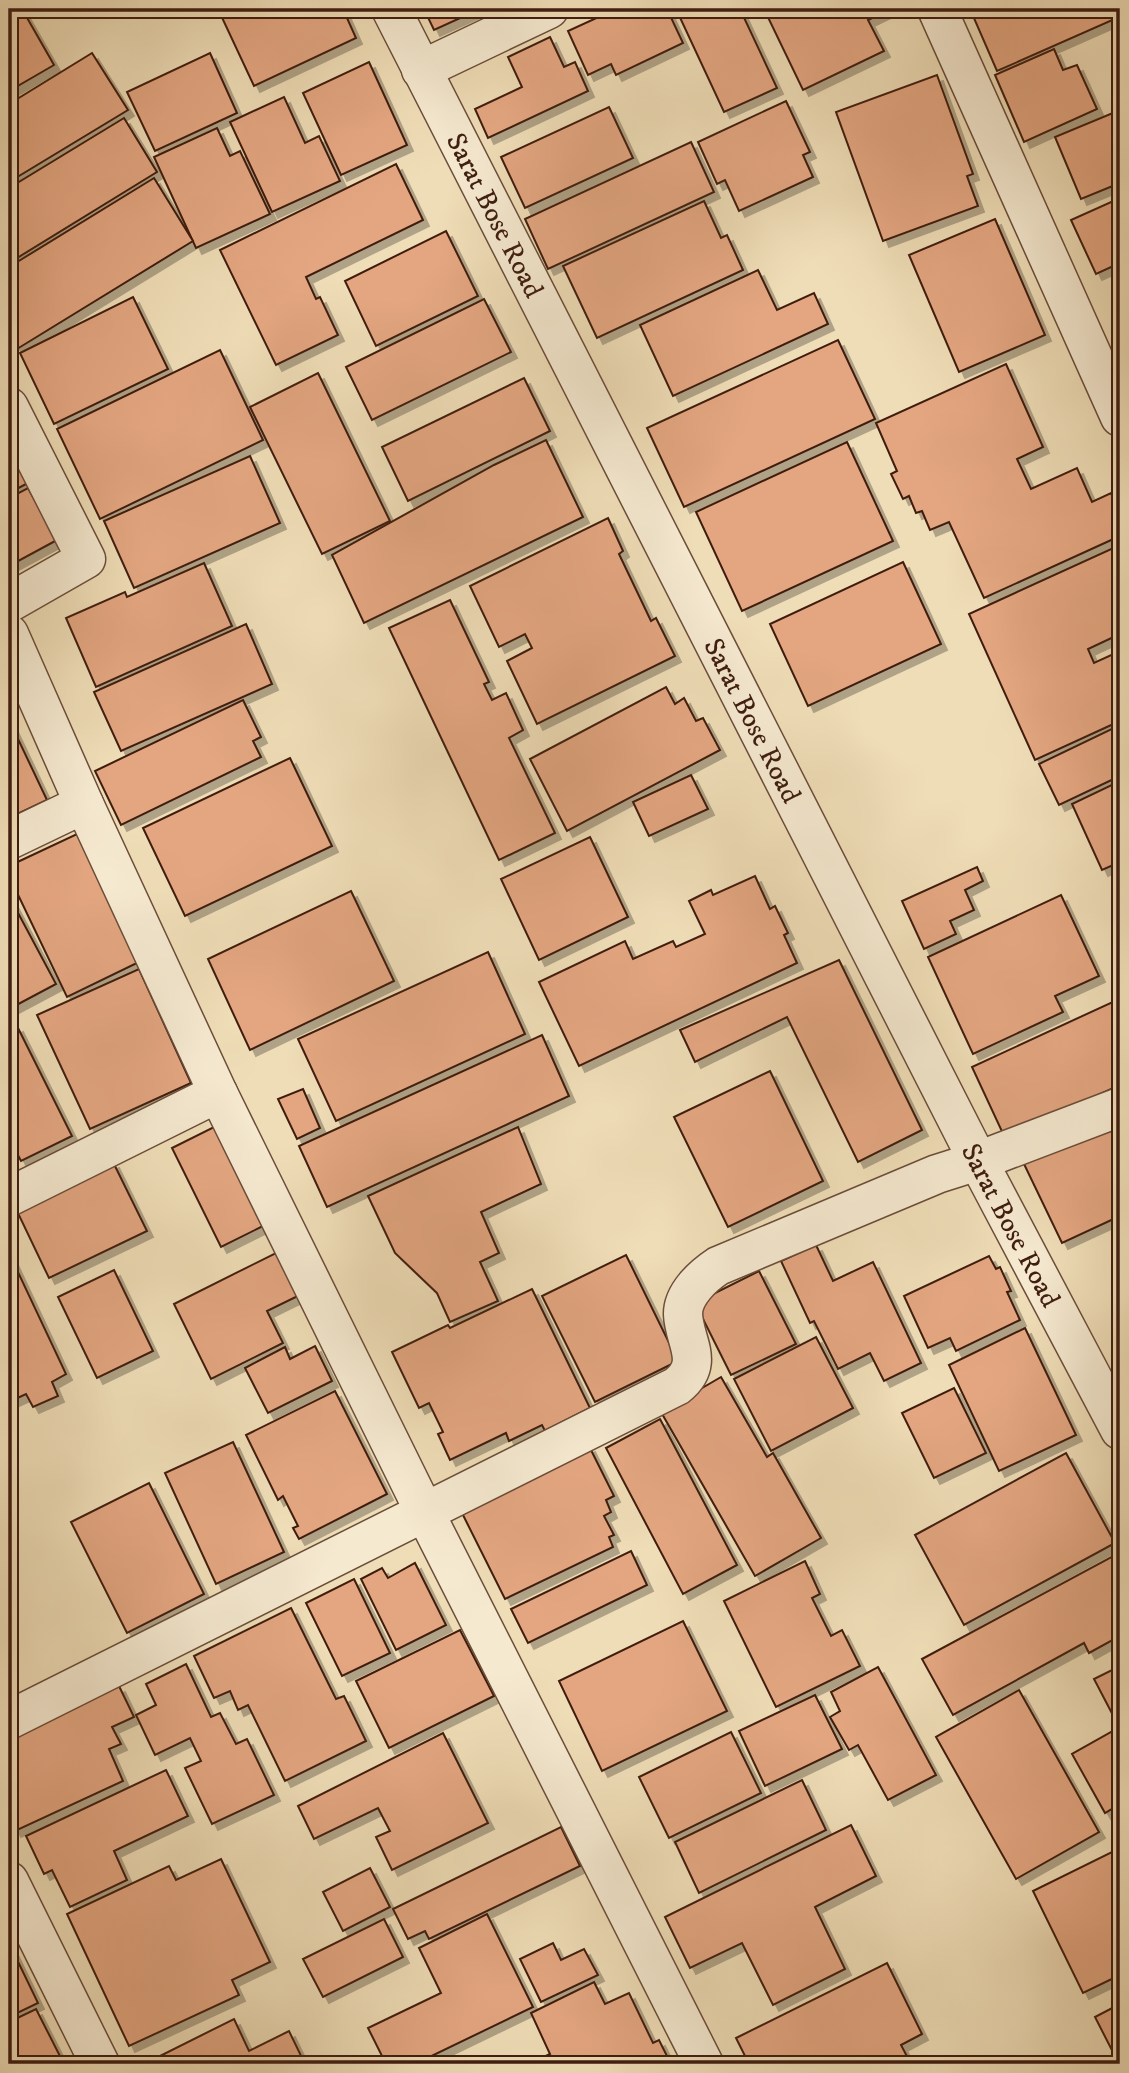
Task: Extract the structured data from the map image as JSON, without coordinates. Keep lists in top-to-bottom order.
{
  "streets": {
    "street": ["Sarat Bose Road"]
  }
}
